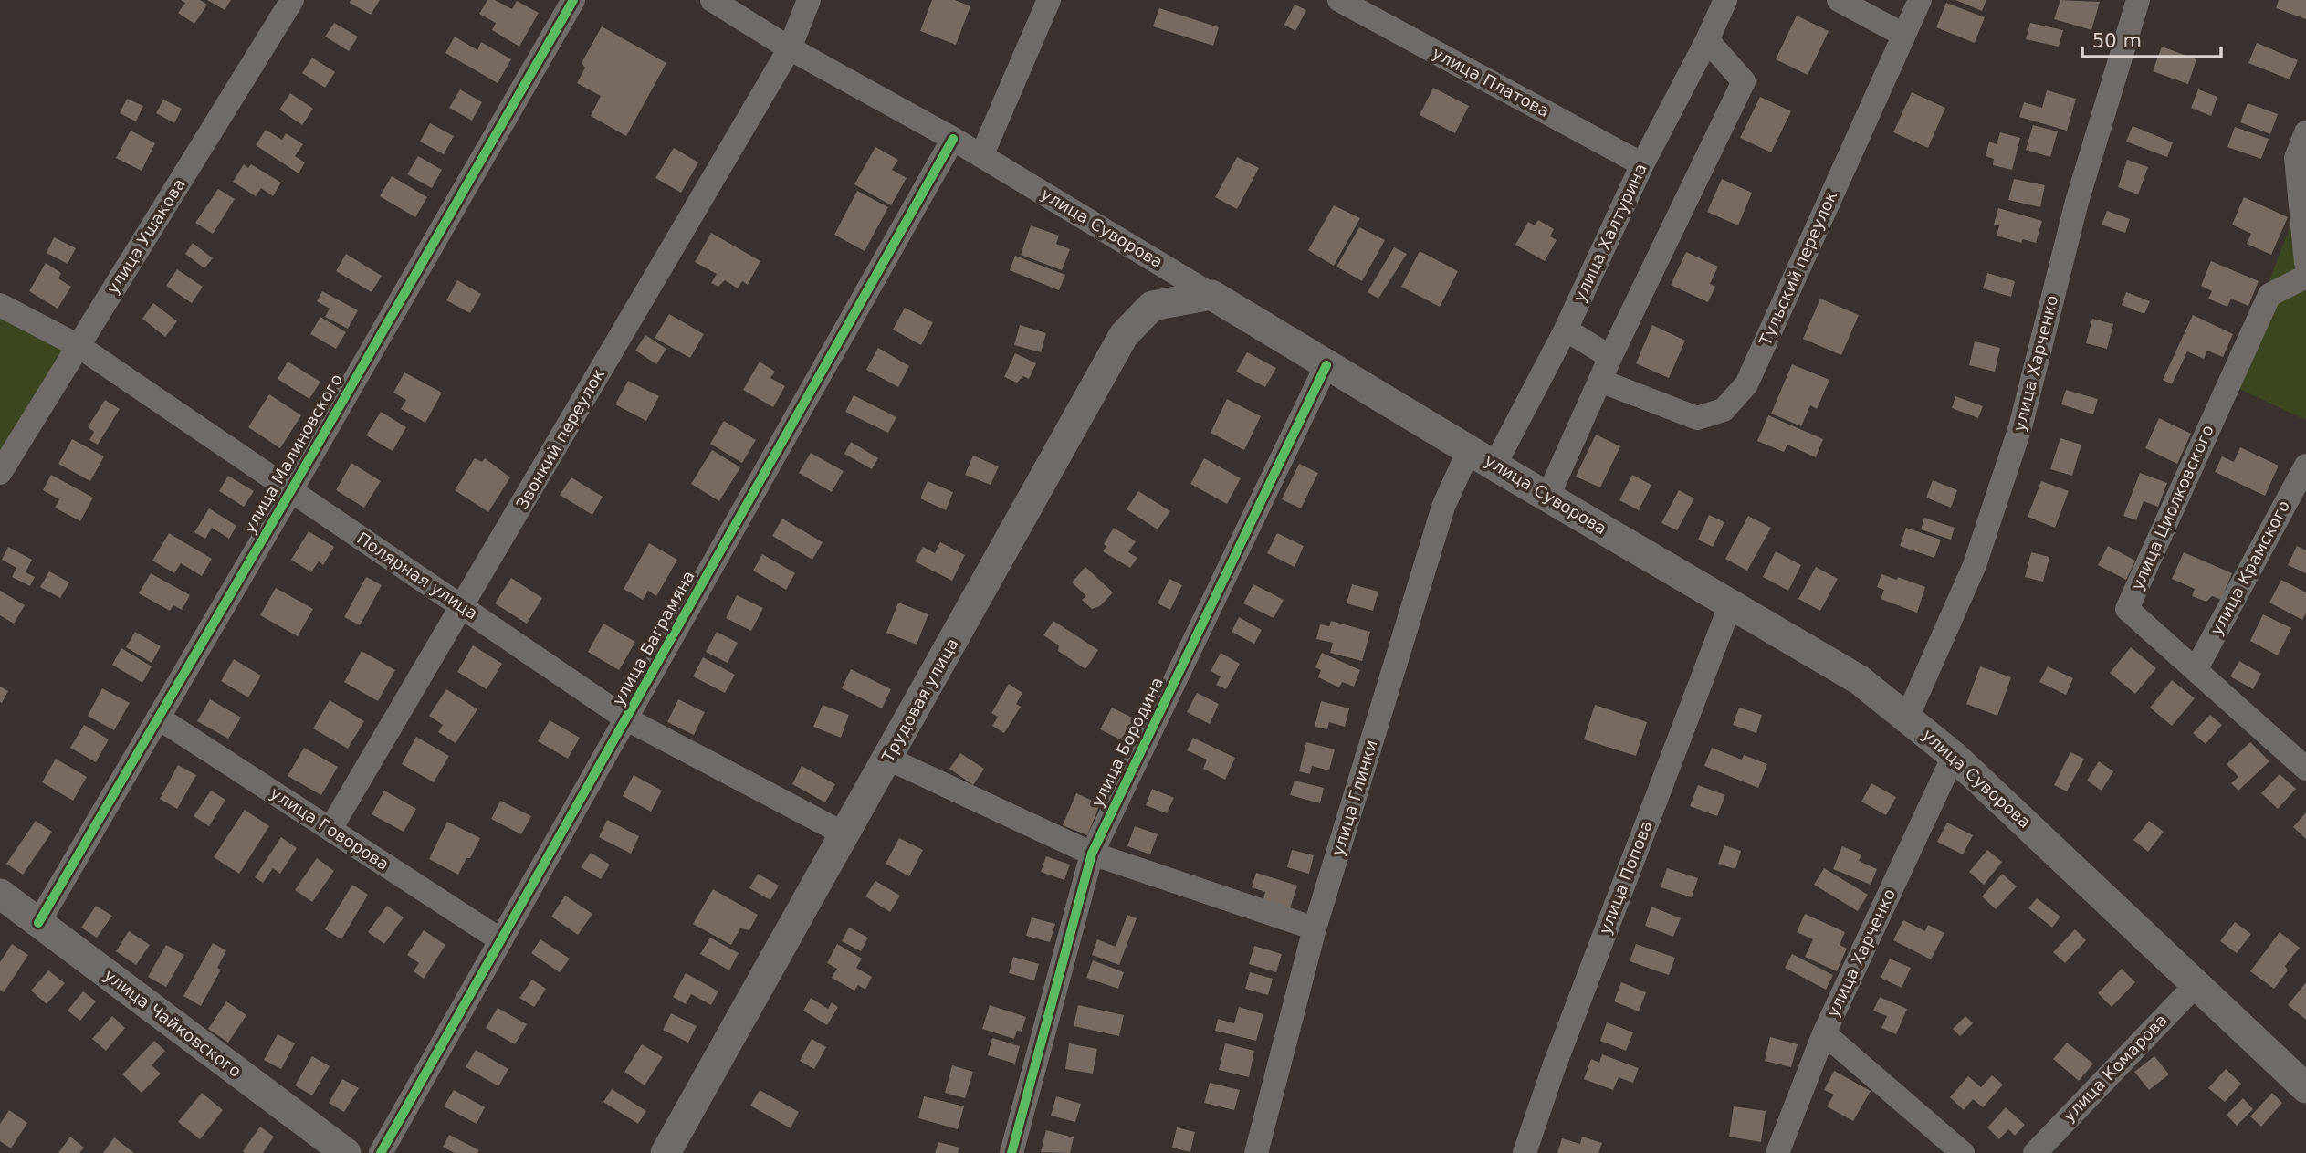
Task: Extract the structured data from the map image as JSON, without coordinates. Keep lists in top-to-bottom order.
{
  "streets": {
    "main road": ["улица Суворова", "Трудовая улица", "улица Чайковского"],
    "street": [
      "улица Платова",
      "улица Халтурина",
      "улица Ушакова",
      "Тульский переулок",
      "улица Харченко",
      "Звонкий переулок",
      "улица Малиновского",
      "улица Циолковского",
      "улица Крамского",
      "Полярная улица",
      "улица Баграмяна",
      "улица Бородина",
      "улица Глинки",
      "улица Говорова",
      "улица Попова",
      "улица Комарова"
    ]
  },
  "crossings": [
    ["улица Платова", "улица Халтурина"],
    ["улица Суворова", "улица Халтурина"],
    ["улица Суворова", "улица Харченко"],
    ["улица Суворова", "Звонкий переулок"],
    ["улица Суворова", "улица Баграмяна"],
    ["улица Суворова", "Трудовая улица"],
    ["улица Суворова", "улица Бородина"],
    ["улица Суворова", "улица Глинки"],
    ["улица Суворова", "улица Попова"],
    ["улица Суворова", "улица Комарова"],
    ["улица Ушакова", "Полярная улица"],
    ["Звонкий переулок", "Полярная улица"],
    ["Звонкий переулок", "улица Говорова"],
    ["улица Малиновского", "Полярная улица"],
    ["улица Малиновского", "улица Говорова"],
    ["улица Малиновского", "улица Чайковского"],
    ["улица Циолковского", "улица Крамского"],
    ["Полярная улица", "улица Баграмяна"],
    ["Полярная улица", "Трудовая улица"],
    ["улица Баграмяна", "улица Говорова"]
  ],
  "scale_bar": "50 m"
}
